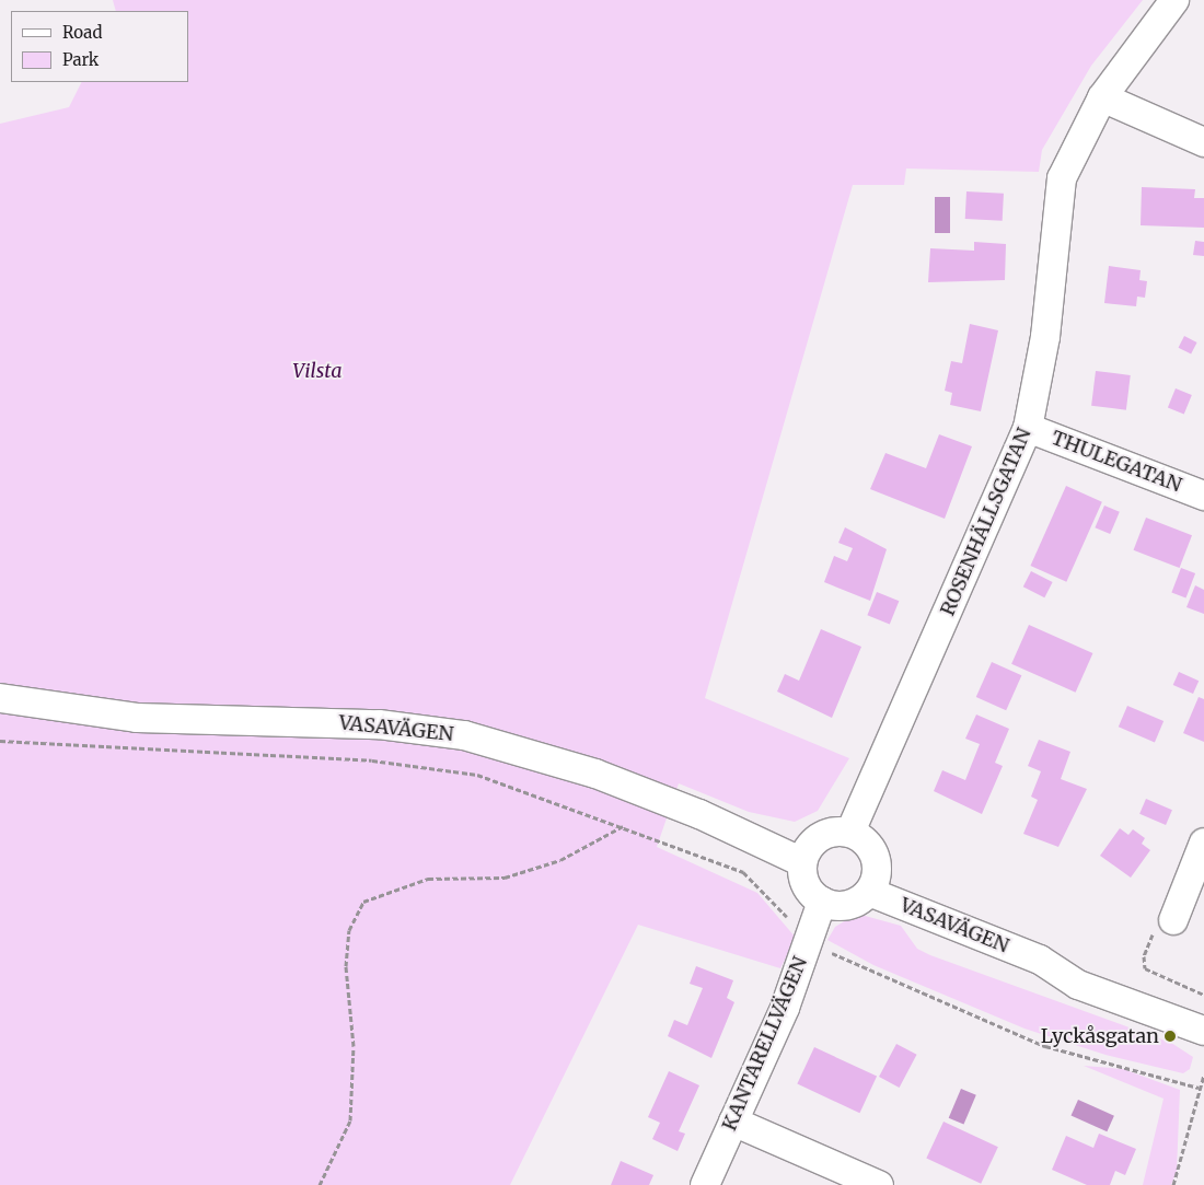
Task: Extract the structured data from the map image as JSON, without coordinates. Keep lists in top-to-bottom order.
{
  "streets": {
    "street": [
      "THULEGATAN",
      "ROSENHÄLLSGATAN",
      "VASAVÄGEN",
      "KANTARELLVÄGEN"
    ]
  },
  "crossings": [
    ["THULEGATAN", "ROSENHÄLLSGATAN"],
    ["ROSENHÄLLSGATAN", "VASAVÄGEN"],
    ["ROSENHÄLLSGATAN", "KANTARELLVÄGEN"],
    ["VASAVÄGEN", "KANTARELLVÄGEN"]
  ],
  "parks": ["Vilsta"],
  "places": ["Lyckåsgatan"],
  "legend": ["Road", "Park"]
}
